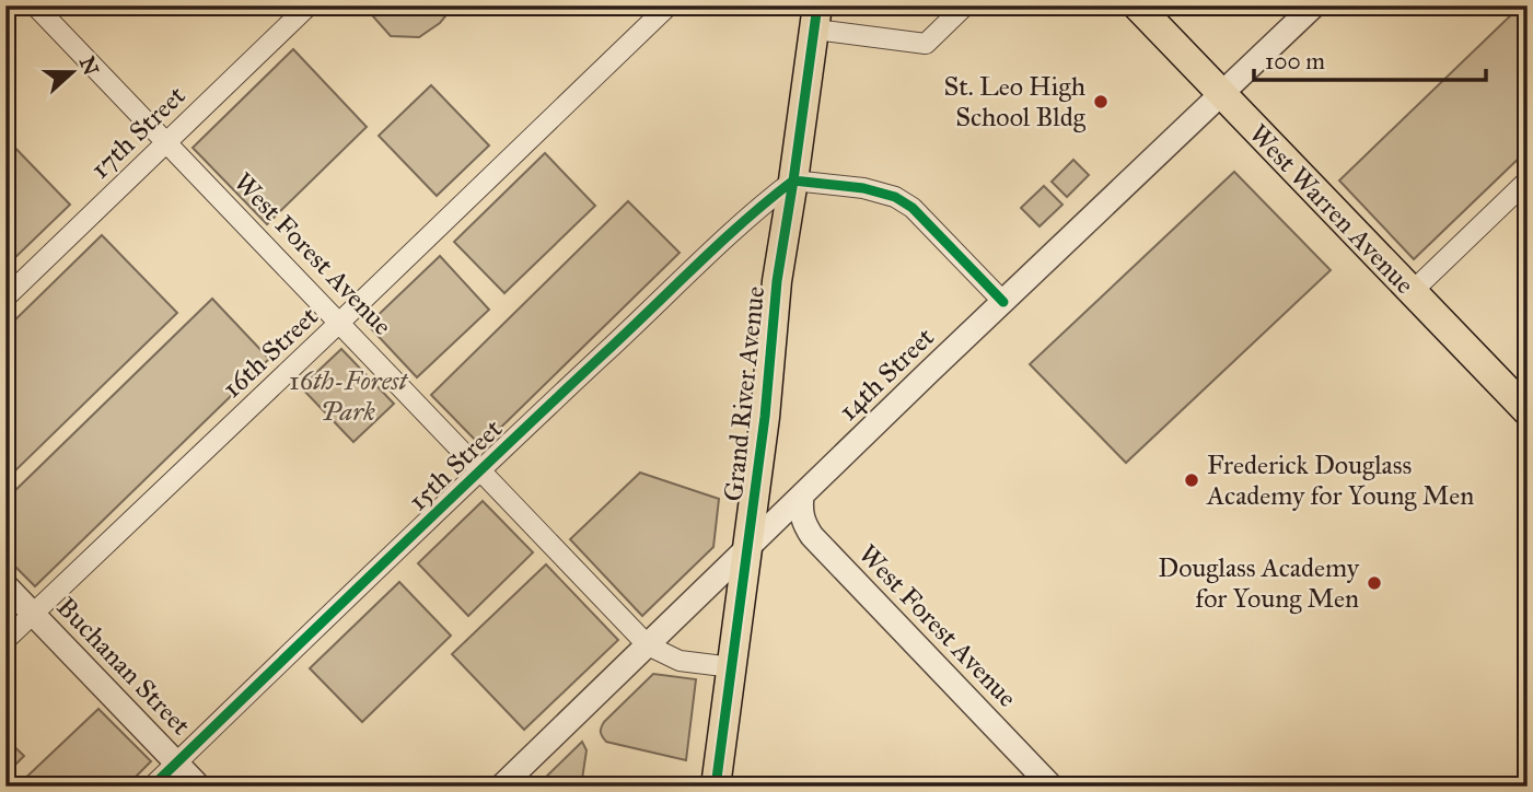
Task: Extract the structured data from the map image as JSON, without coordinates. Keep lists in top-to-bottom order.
{
  "streets": {
    "main road": ["West Warren Avenue", "Grand River Avenue"],
    "street": [
      "17th Street",
      "West Forest Avenue",
      "16th Street",
      "14th Street",
      "15th Street",
      "Buchanan Street"
    ]
  },
  "crossings": [
    ["17th Street", "West Forest Avenue"],
    ["West Warren Avenue", "14th Street"],
    ["West Forest Avenue", "16th Street"],
    ["West Forest Avenue", "14th Street"],
    ["West Forest Avenue", "Grand River Avenue"],
    ["West Forest Avenue", "15th Street"],
    ["16th Street", "Buchanan Street"],
    ["14th Street", "Grand River Avenue"],
    ["Grand River Avenue", "15th Street"],
    ["15th Street", "Buchanan Street"]
  ],
  "parks": ["16th-Forest Park"],
  "places": ["St. Leo High School Bldg", "Frederick Douglass Academy for Young Men", "Douglass Academy for Young Men"],
  "scale_bar": "100 m",
  "north": "right"
}
